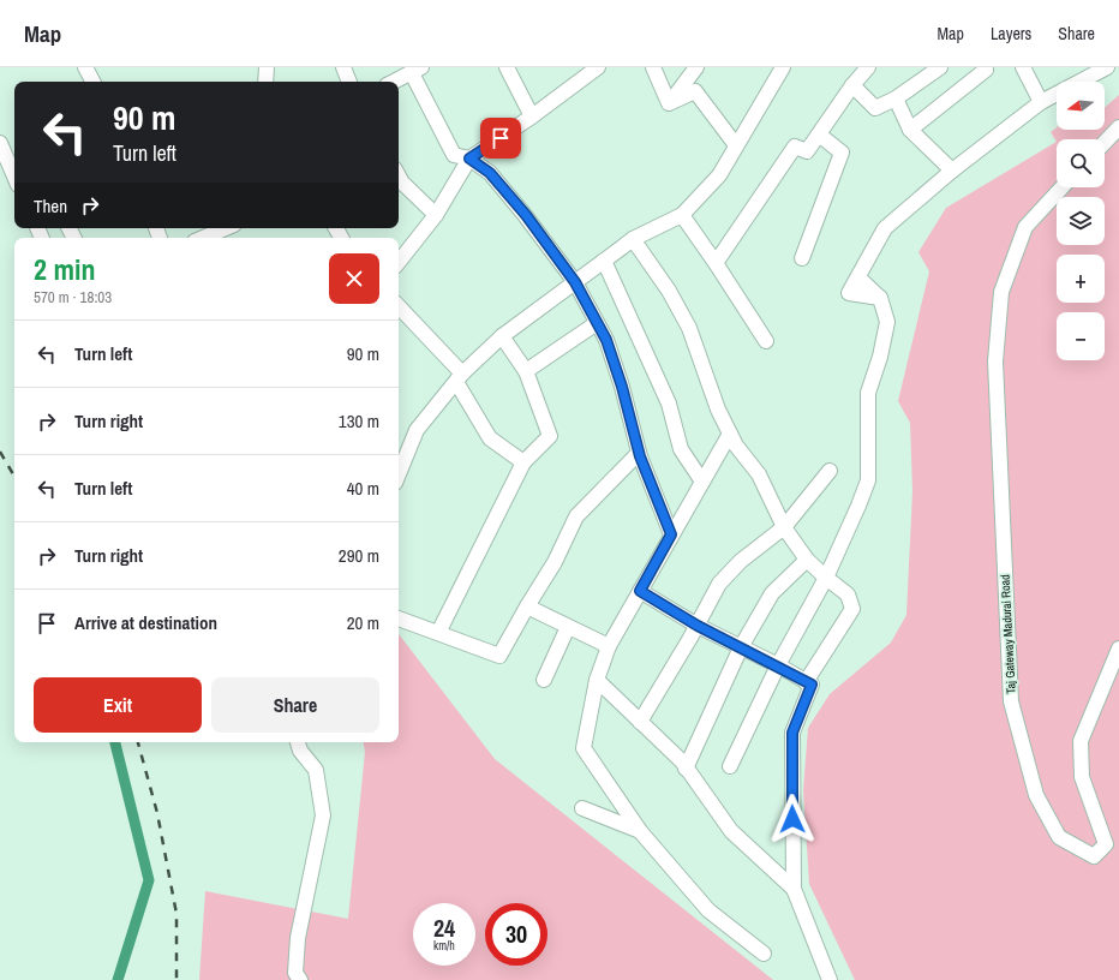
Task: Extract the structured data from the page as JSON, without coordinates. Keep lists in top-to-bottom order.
{
  "streets": {
    "street": ["Taj Gateway Madurai Road"]
  },
  "north": "left",
  "page": {
    "header": "Map",
    "nav": ["Map", "Layers", "Share"],
    "map_buttons": ["+", "−"],
    "turn": ["90 m", "Turn left"],
    "then": "Then",
    "heading": ["2 min", "570 m · 18:03"],
    "list": [
      {
        "name": "Turn left",
        "value": "90 m"
      },
      {
        "name": "Turn right",
        "value": "130 m"
      },
      {
        "name": "Turn left",
        "value": "40 m"
      },
      {
        "name": "Turn right",
        "value": "290 m"
      },
      {
        "name": "Arrive at destination",
        "value": "20 m"
      }
    ],
    "buttons": ["Exit", "Share"],
    "speed": "24 km/h",
    "limit": "30"
  }
}
